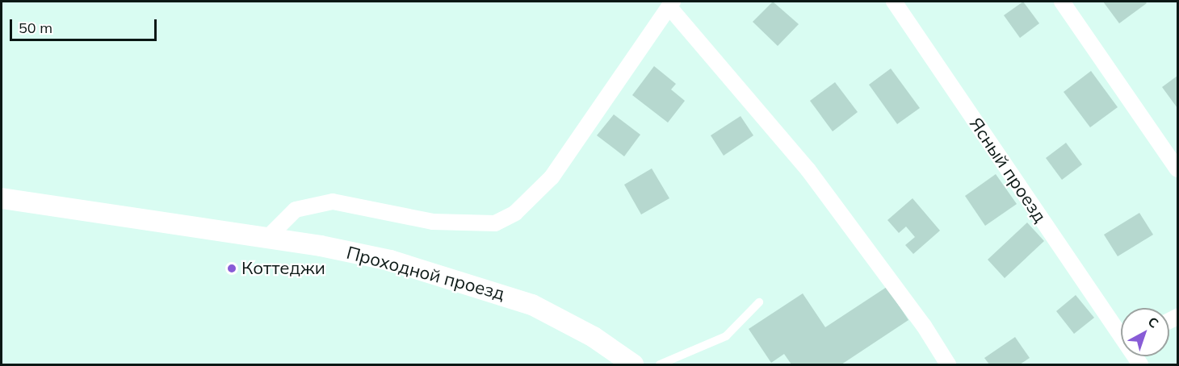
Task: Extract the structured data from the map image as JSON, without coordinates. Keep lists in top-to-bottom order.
{
  "streets": {
    "street": ["Ясный проезд", "Проходной проезд"]
  },
  "places": ["Коттеджи"],
  "scale_bar": "50 m",
  "north": "top right"
}
